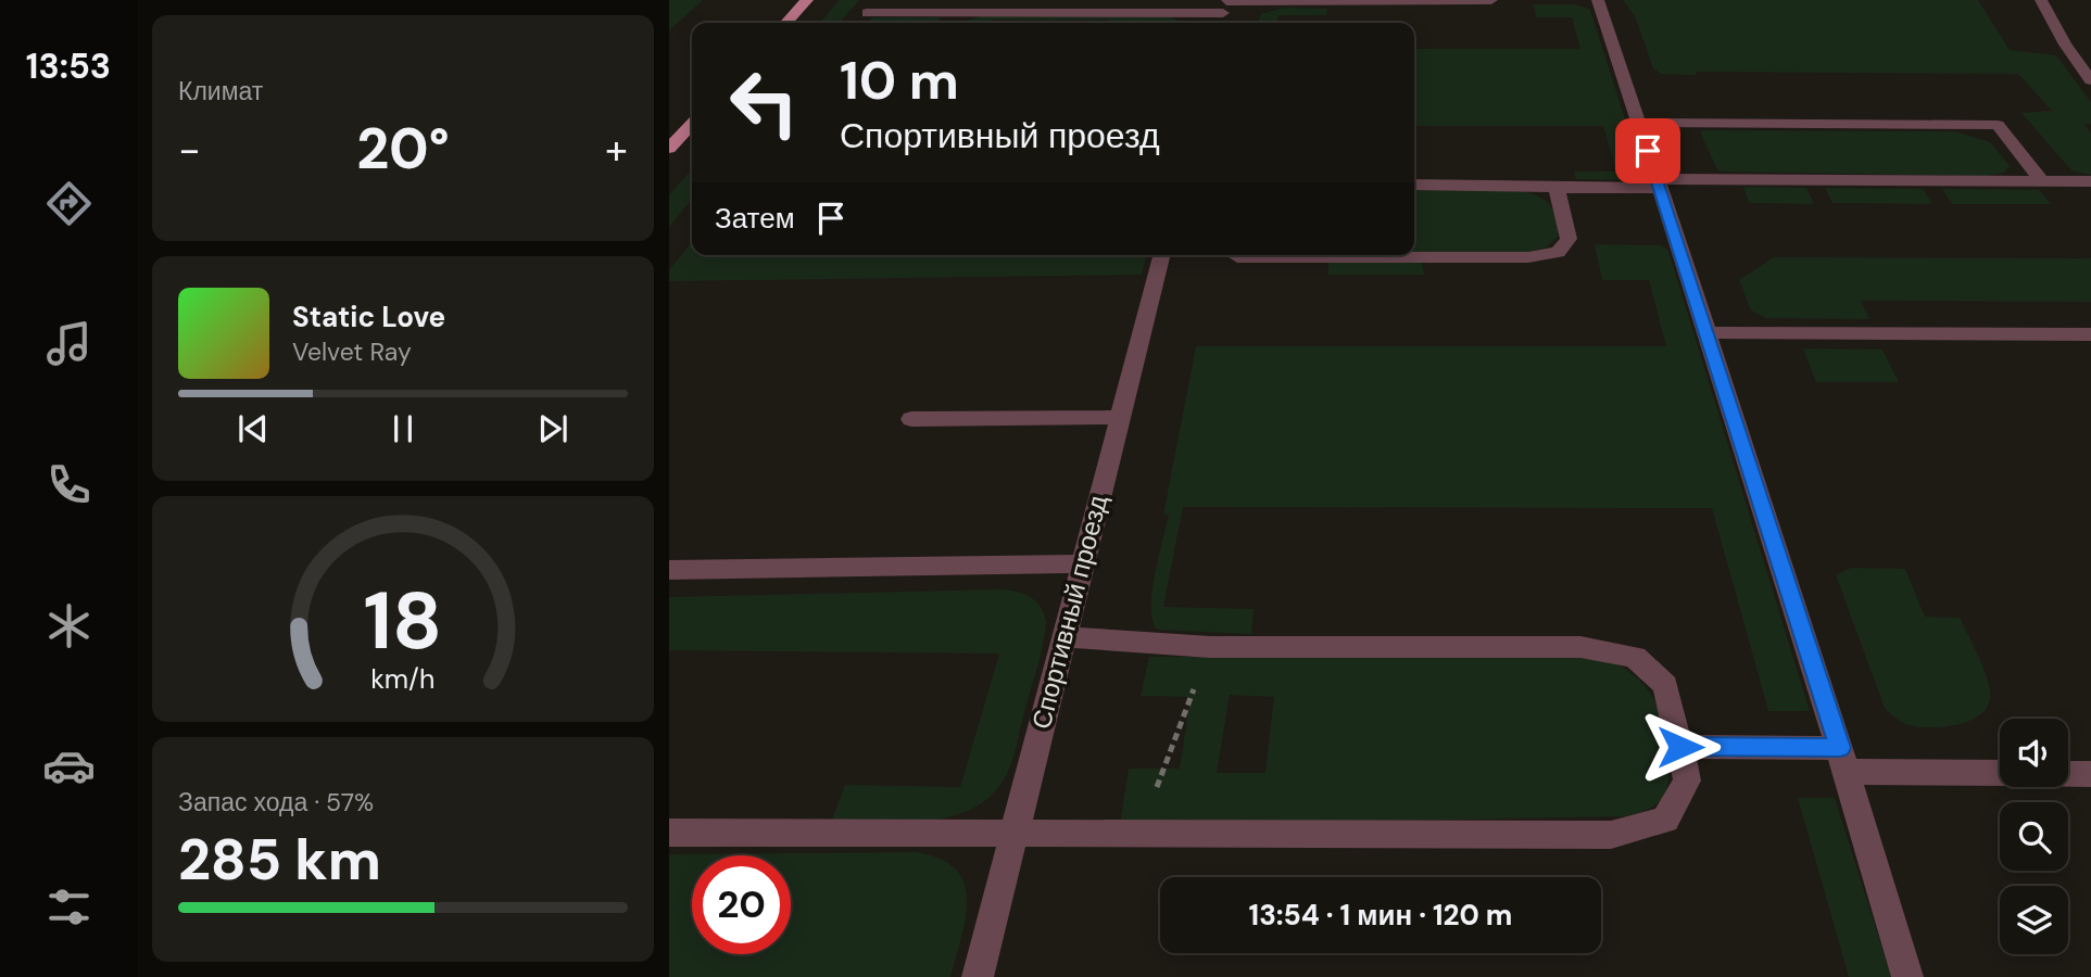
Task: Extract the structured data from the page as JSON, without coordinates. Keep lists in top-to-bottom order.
{
  "streets": {
    "street": ["Спортивный проезд"]
  },
  "page": {
    "tabs": "13:53",
    "tile": [
      "Климат",
      ["Запас хода · 57%", "285 km"]
    ],
    "turn": ["10 m", "Спортивный проезд"],
    "heat": ["−", "20°", "+"],
    "then": "Затем",
    "song": ["Static Love", "Velvet Ray"],
    "limit": "20",
    "trip": "13:54 · 1 мин · 120 m",
    "gauge": ["18", "km/h"]
  }
}
